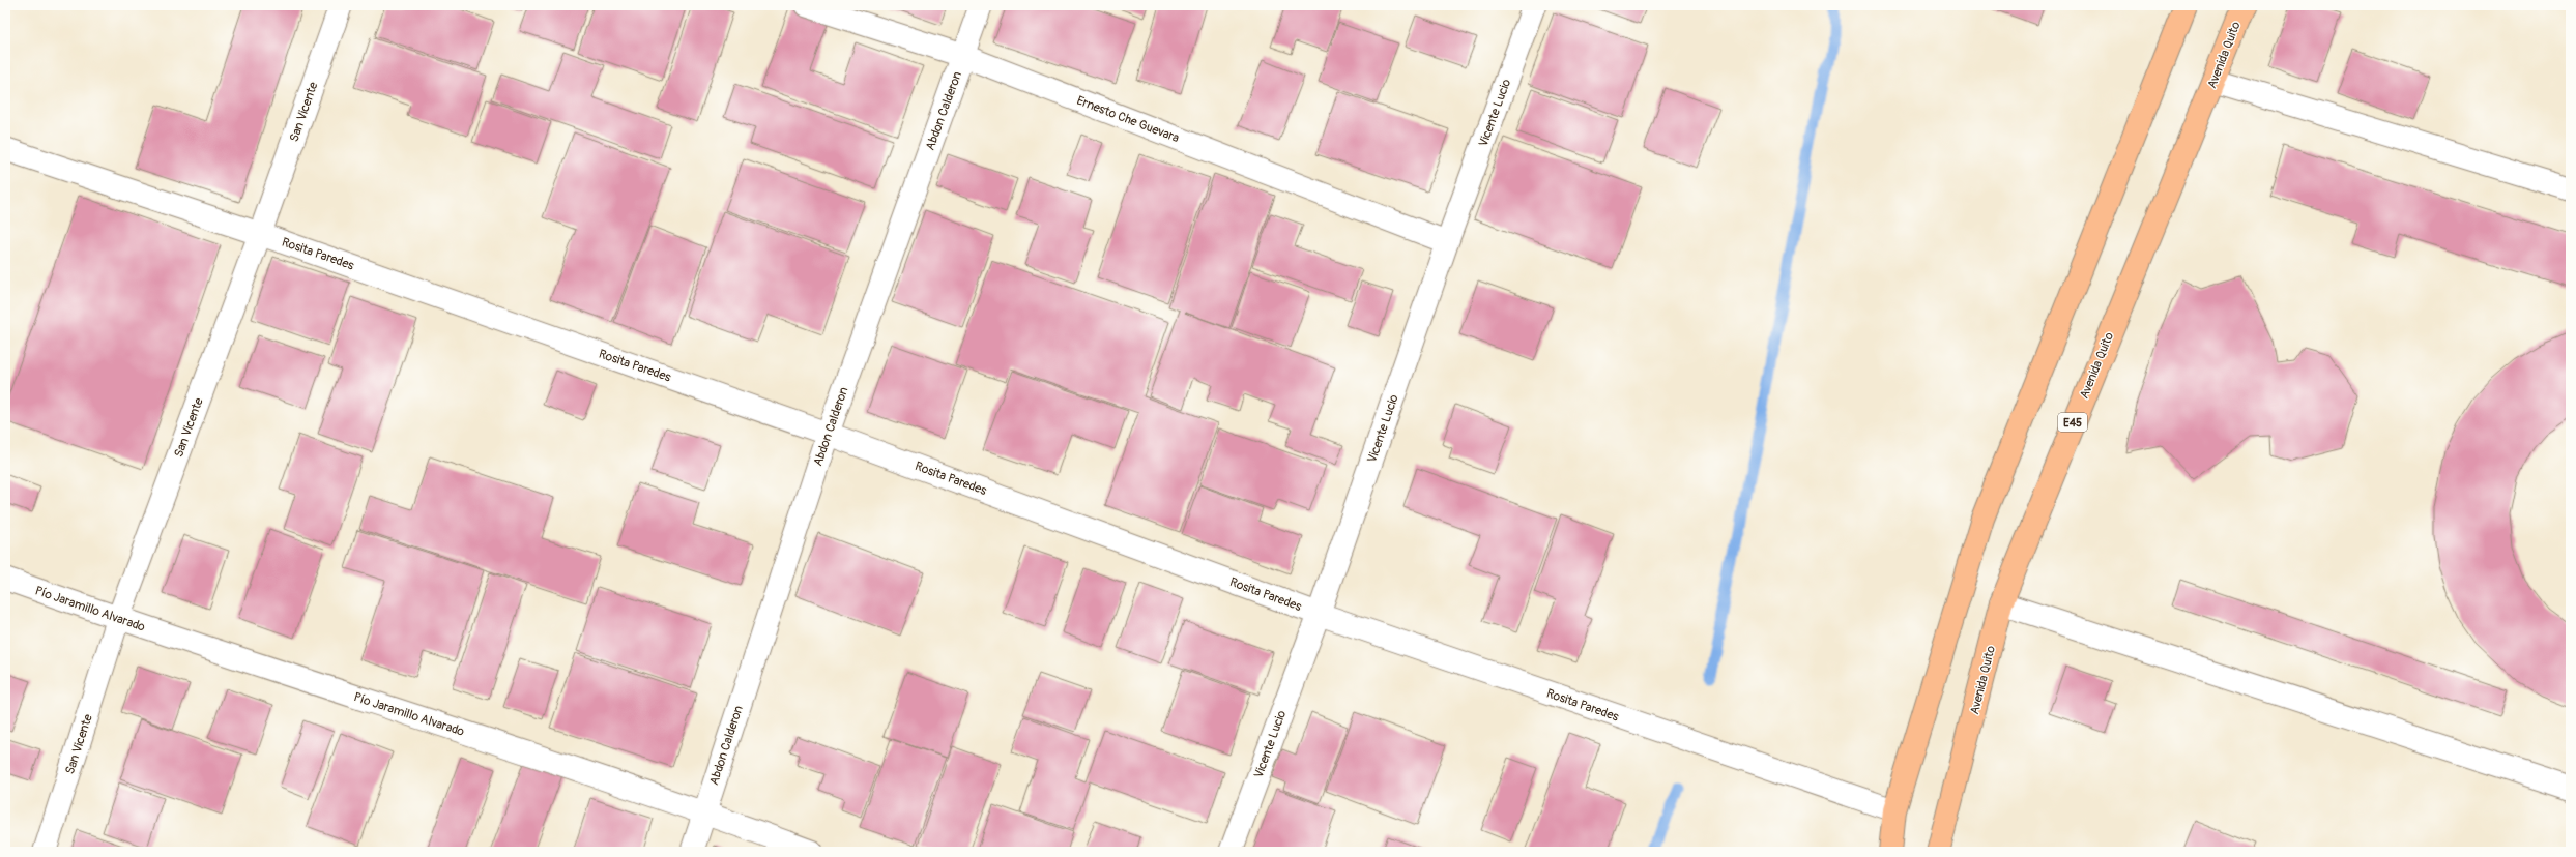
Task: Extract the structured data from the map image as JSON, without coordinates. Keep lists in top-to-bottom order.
{
  "streets": {
    "highway": ["Avenida Quito", "E45"],
    "street": [
      "Abdon Calderon",
      "San Vicente",
      "Vicente Lucio",
      "Ernesto Che Guevara",
      "Rosita Paredes",
      "Pío Jaramillo Alvarado"
    ]
  },
  "crossings": [
    ["Abdon Calderon", "Ernesto Che Guevara"],
    ["Abdon Calderon", "Rosita Paredes"],
    ["Abdon Calderon", "Pío Jaramillo Alvarado"],
    ["San Vicente", "Rosita Paredes"],
    ["San Vicente", "Pío Jaramillo Alvarado"],
    ["Vicente Lucio", "Ernesto Che Guevara"],
    ["Vicente Lucio", "Rosita Paredes"]
  ]
}
